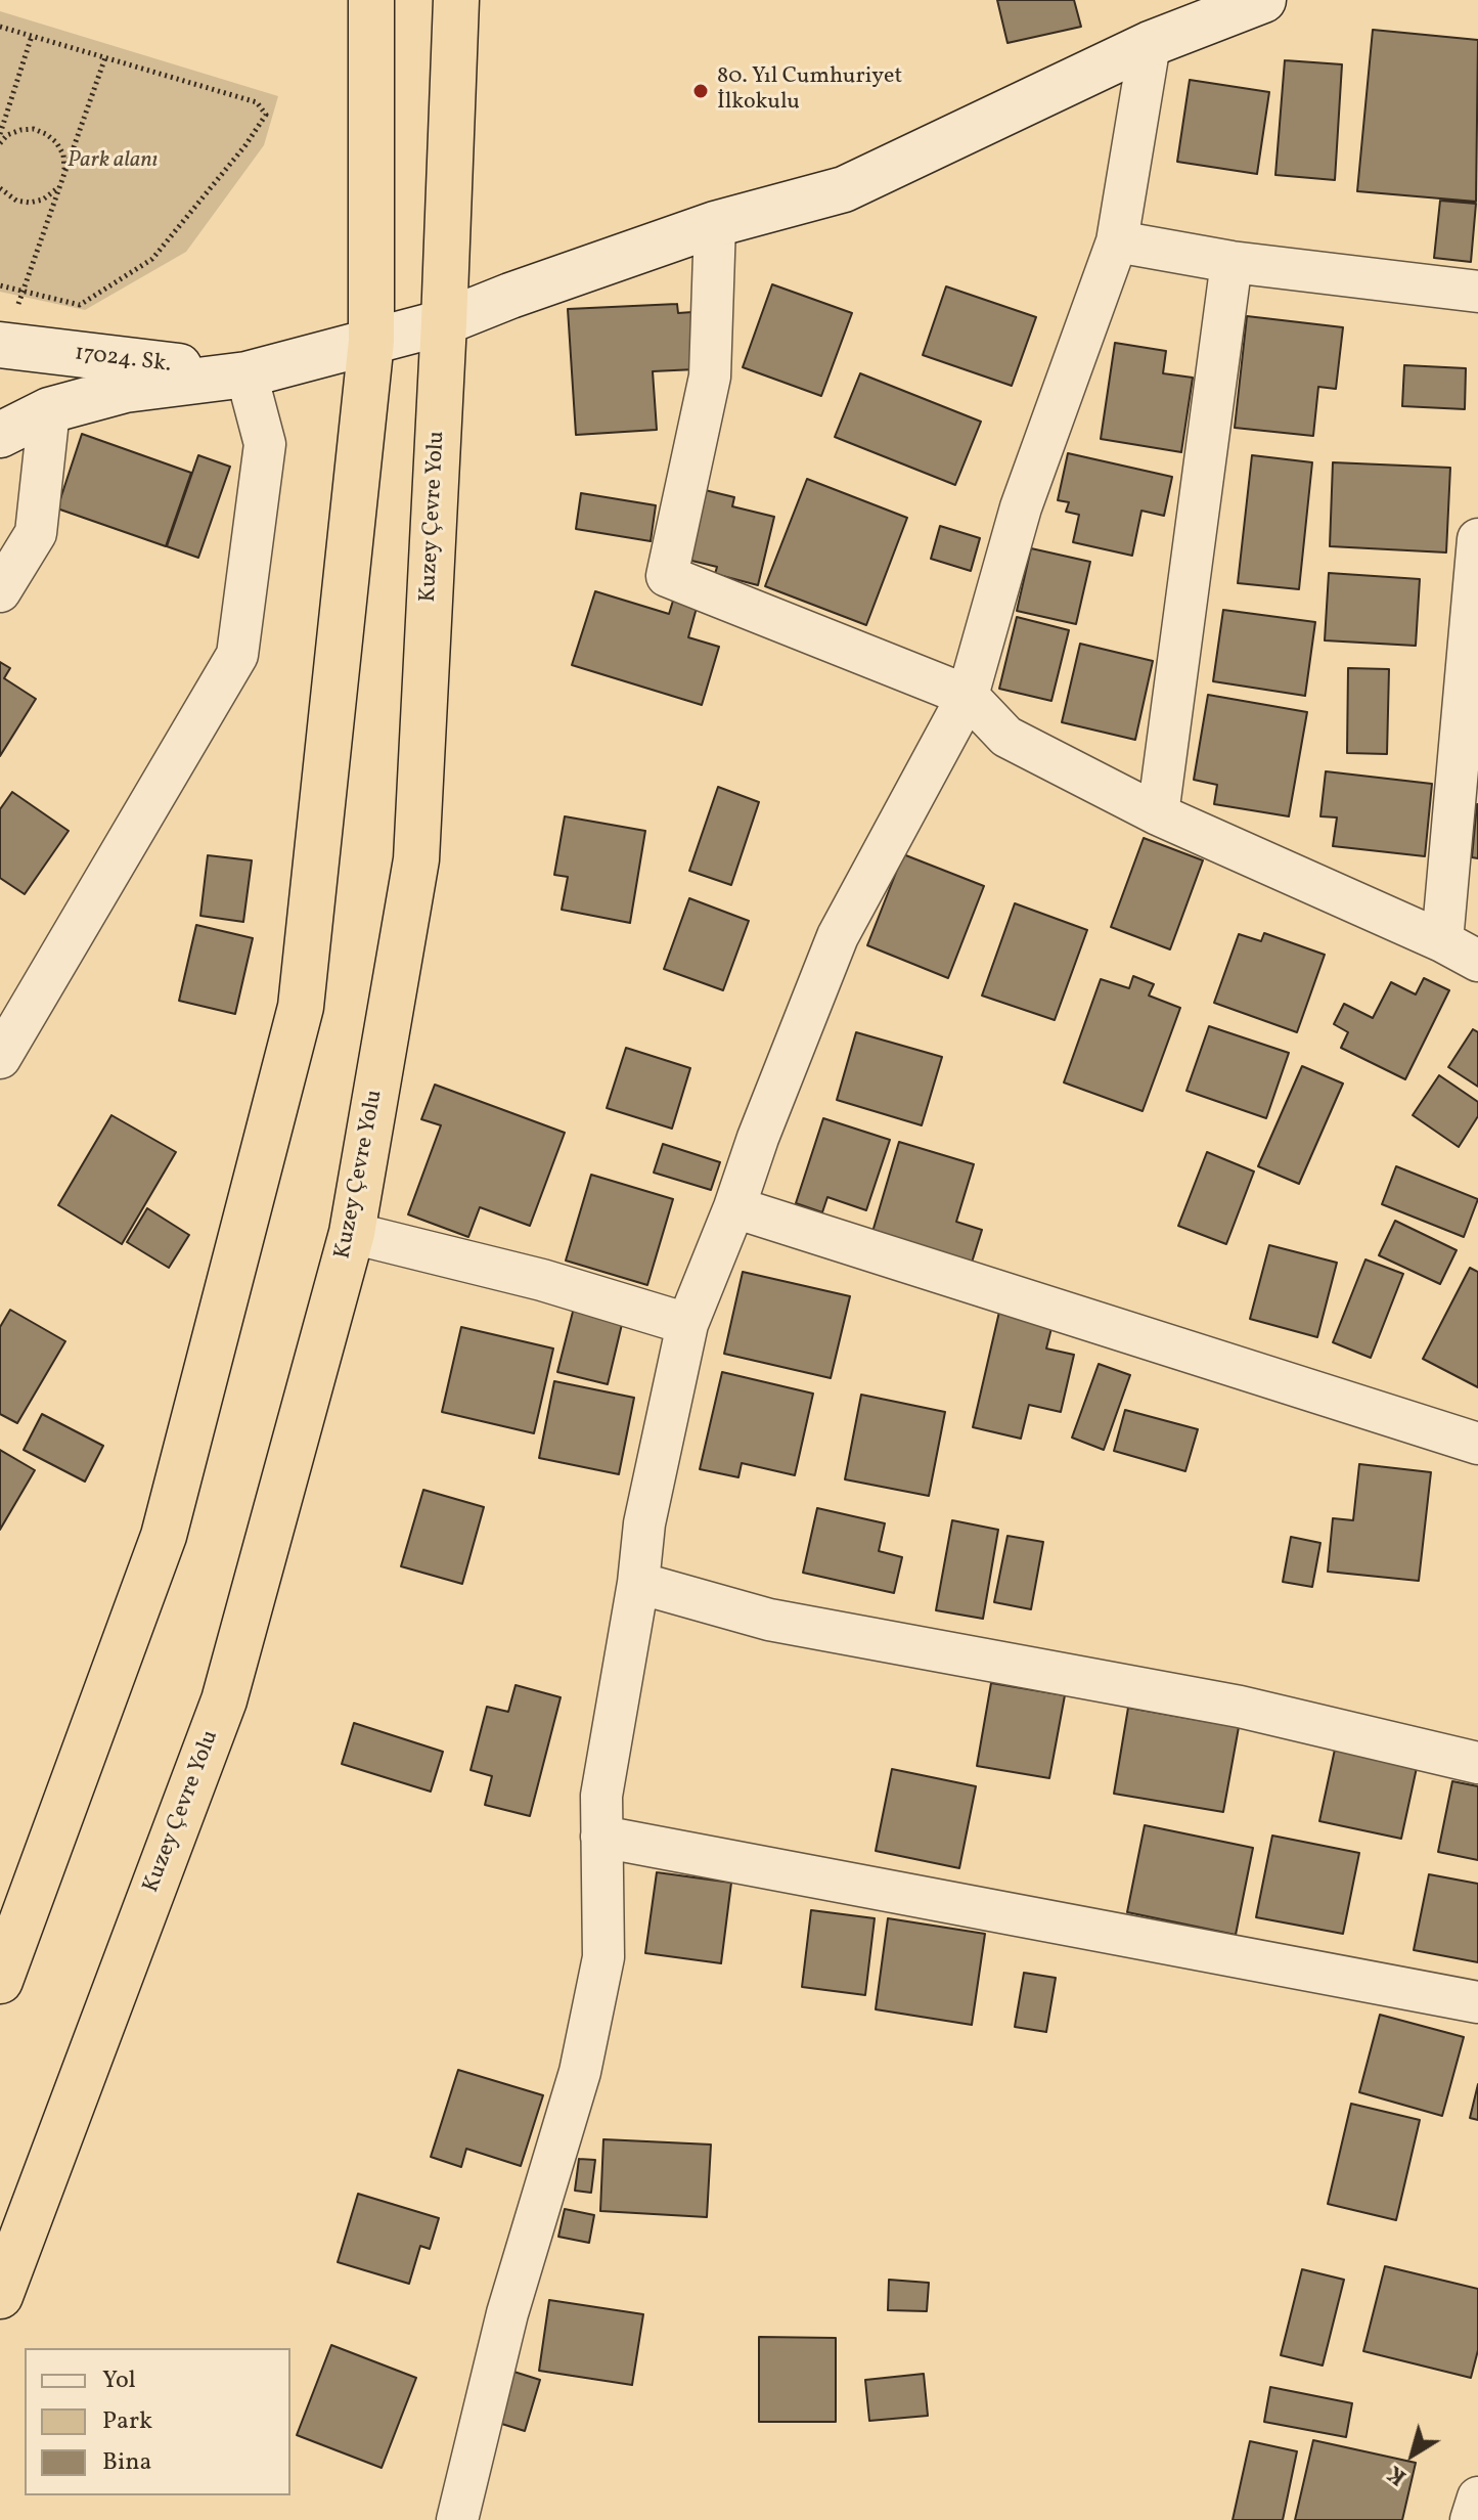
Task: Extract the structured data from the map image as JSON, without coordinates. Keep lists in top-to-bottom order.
{
  "streets": {
    "highway": ["Kuzey Çevre Yolu"],
    "street": ["17024. Sk."]
  },
  "parks": ["Park alanı"],
  "places": ["80. Yıl Cumhuriyet İlkokulu"],
  "legend": ["Yol", "Park", "Bina"],
  "north": "bottom left"
}
